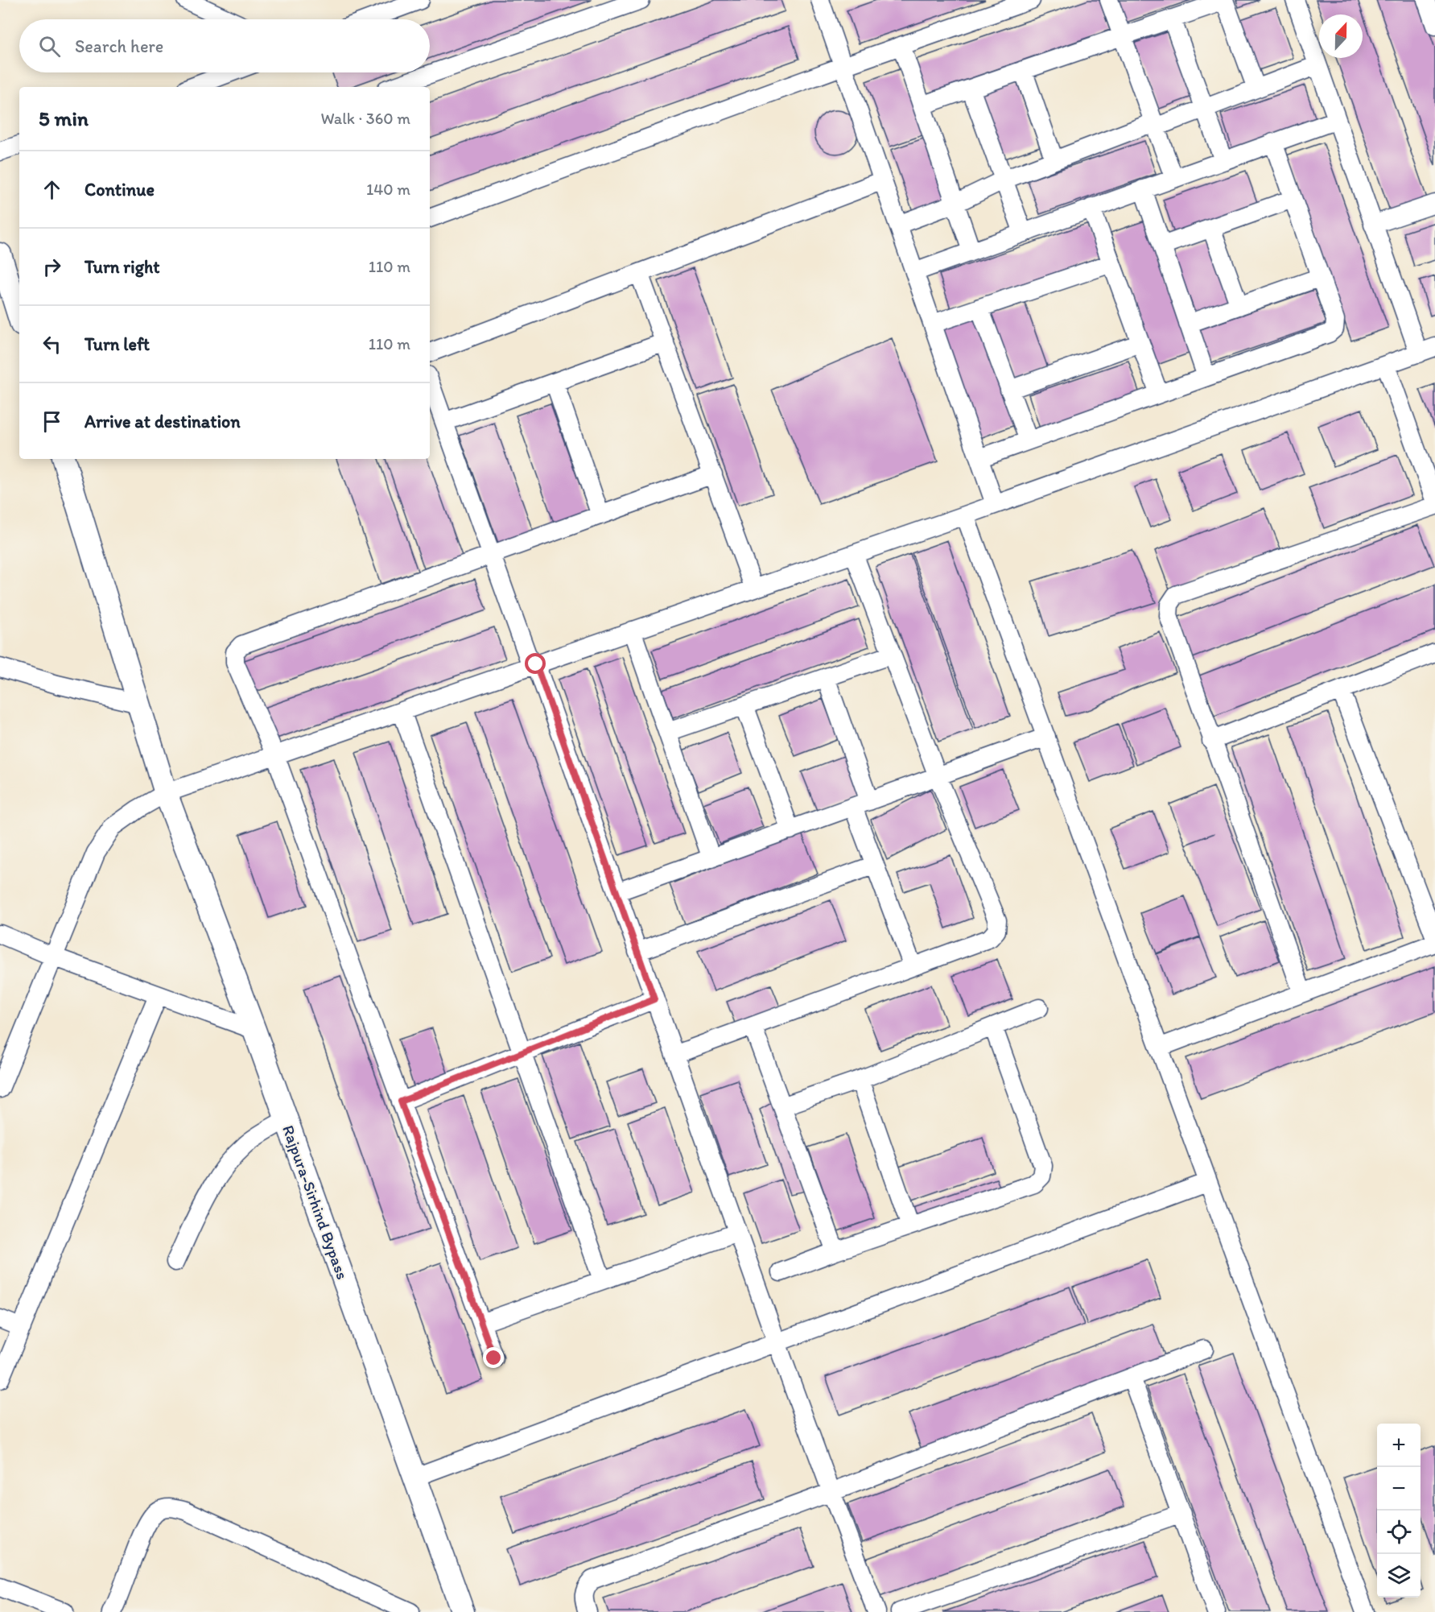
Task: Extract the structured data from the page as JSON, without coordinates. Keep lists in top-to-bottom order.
{
  "streets": {
    "main road": ["Rajpura-Sirhind Bypass"]
  },
  "north": "top",
  "page": {
    "search": "Search here",
    "heading": ["5 min", "Walk · 360 m"],
    "list": [
      ["Continue", "140 m"],
      ["Turn right", "110 m"],
      ["Turn left", "110 m"],
      "Arrive at destination"
    ],
    "map_buttons": ["+", "−"]
  }
}
